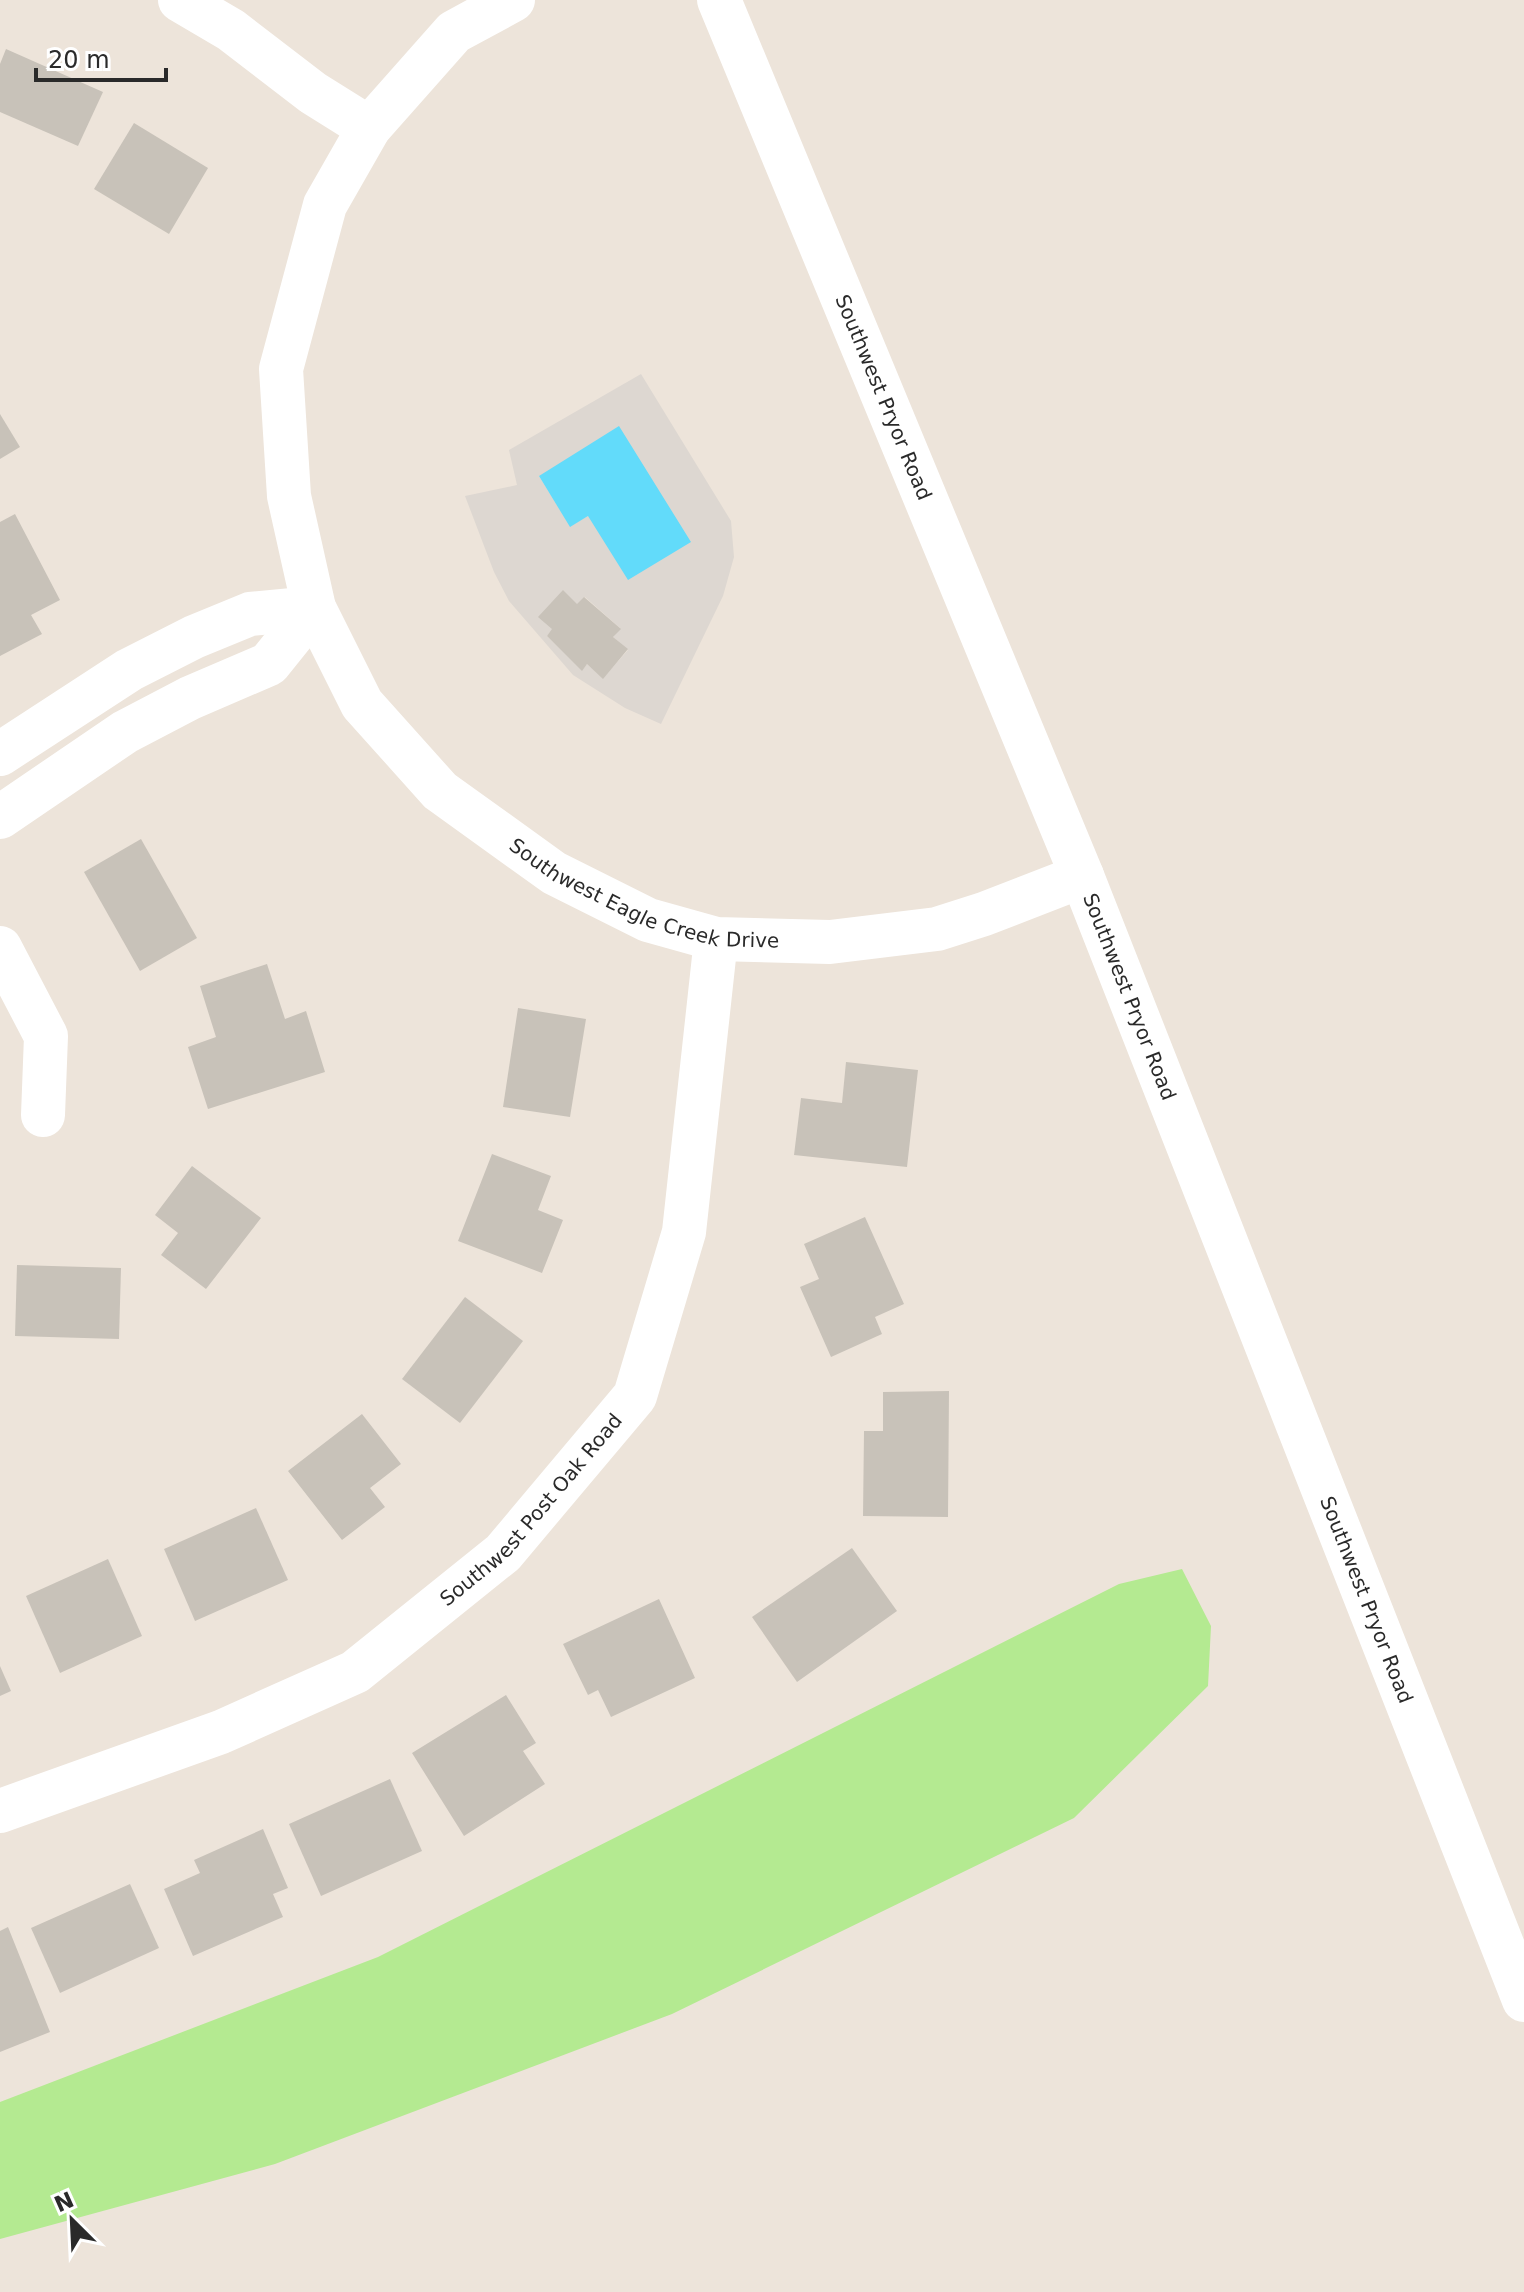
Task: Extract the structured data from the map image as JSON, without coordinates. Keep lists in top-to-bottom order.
{
  "streets": {
    "street": ["Southwest Pryor Road", "Southwest Eagle Creek Drive", "Southwest Post Oak Road"]
  },
  "crossings": [
    ["Southwest Pryor Road", "Southwest Eagle Creek Drive"],
    ["Southwest Eagle Creek Drive", "Southwest Post Oak Road"]
  ],
  "scale_bar": "20 m",
  "north": "top left"
}
